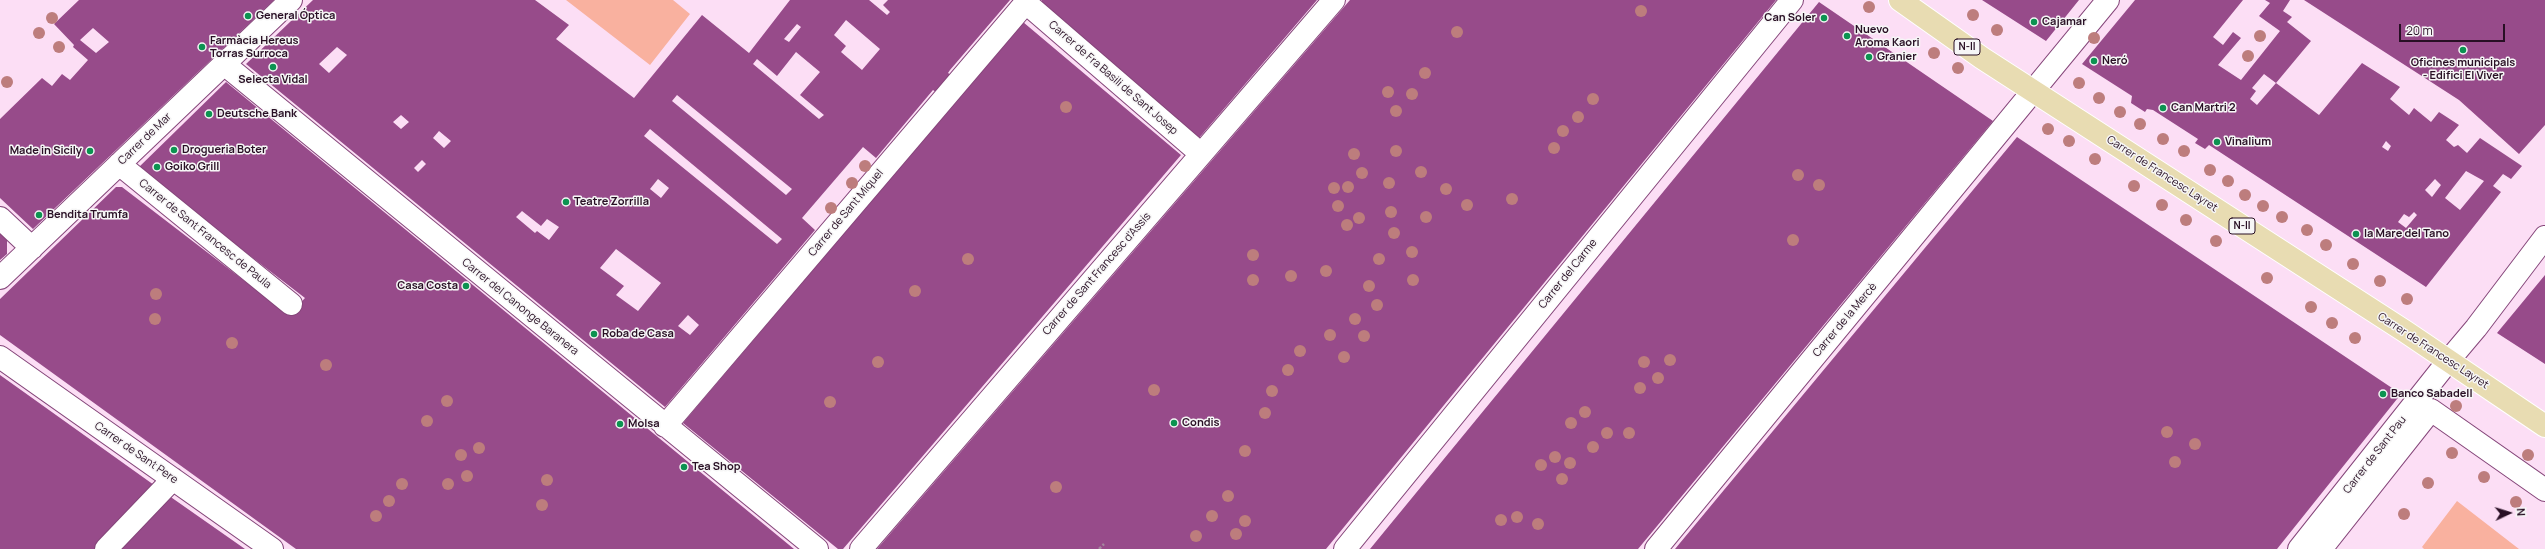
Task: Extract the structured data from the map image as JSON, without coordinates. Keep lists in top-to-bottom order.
{
  "streets": {
    "main road": ["N-II", "Carrer de Francesc Layret"],
    "street": [
      "Carrer de Fra Basili de Sant Josep",
      "Carrer de Mar",
      "Carrer de Sant Miquel",
      "Carrer de Sant Francesc de Paula",
      "Carrer de Sant Francesc d'Assís",
      "Carrer del Carme",
      "Carrer del Canonge Baranera",
      "Carrer de la Mercè",
      "Carrer de Sant Pere",
      "Carrer de Sant Pau"
    ]
  },
  "crossings": [
    ["Carrer de Fra Basili de Sant Josep", "Carrer de Sant Miquel"],
    ["Carrer de Fra Basili de Sant Josep", "Carrer de Sant Francesc d'Assís"],
    ["Carrer de Mar", "Carrer de Sant Francesc de Paula"],
    ["Carrer de Mar", "Carrer del Canonge Baranera"],
    ["Carrer de Francesc Layret", "Carrer de la Mercè"],
    ["Carrer de Francesc Layret", "Carrer de Sant Pau"],
    ["Carrer de Sant Miquel", "Carrer del Canonge Baranera"]
  ],
  "places": [
    "General Óptica",
    "Can Soler",
    "Cajamar",
    "Nuevo Aroma Kaori",
    "Farmàcia Hereus Torras Surroca",
    "Oficines municipals - Edifici El Viver",
    "Granier",
    "Neró",
    "Selecta Vidal",
    "Can Martri 2",
    "Deutsche Bank",
    "Vinalium",
    "Drogueria Boter",
    "Made in Sicily",
    "Goiko Grill",
    "Teatre Zorrilla",
    "Bendita Trumfa",
    "la Mare del Tano",
    "Casa Costa",
    "Roba de Casa",
    "Banco Sabadell",
    "Condis",
    "Molsa",
    "Tea Shop"
  ],
  "scale_bar": "20 m",
  "north": "right"
}
